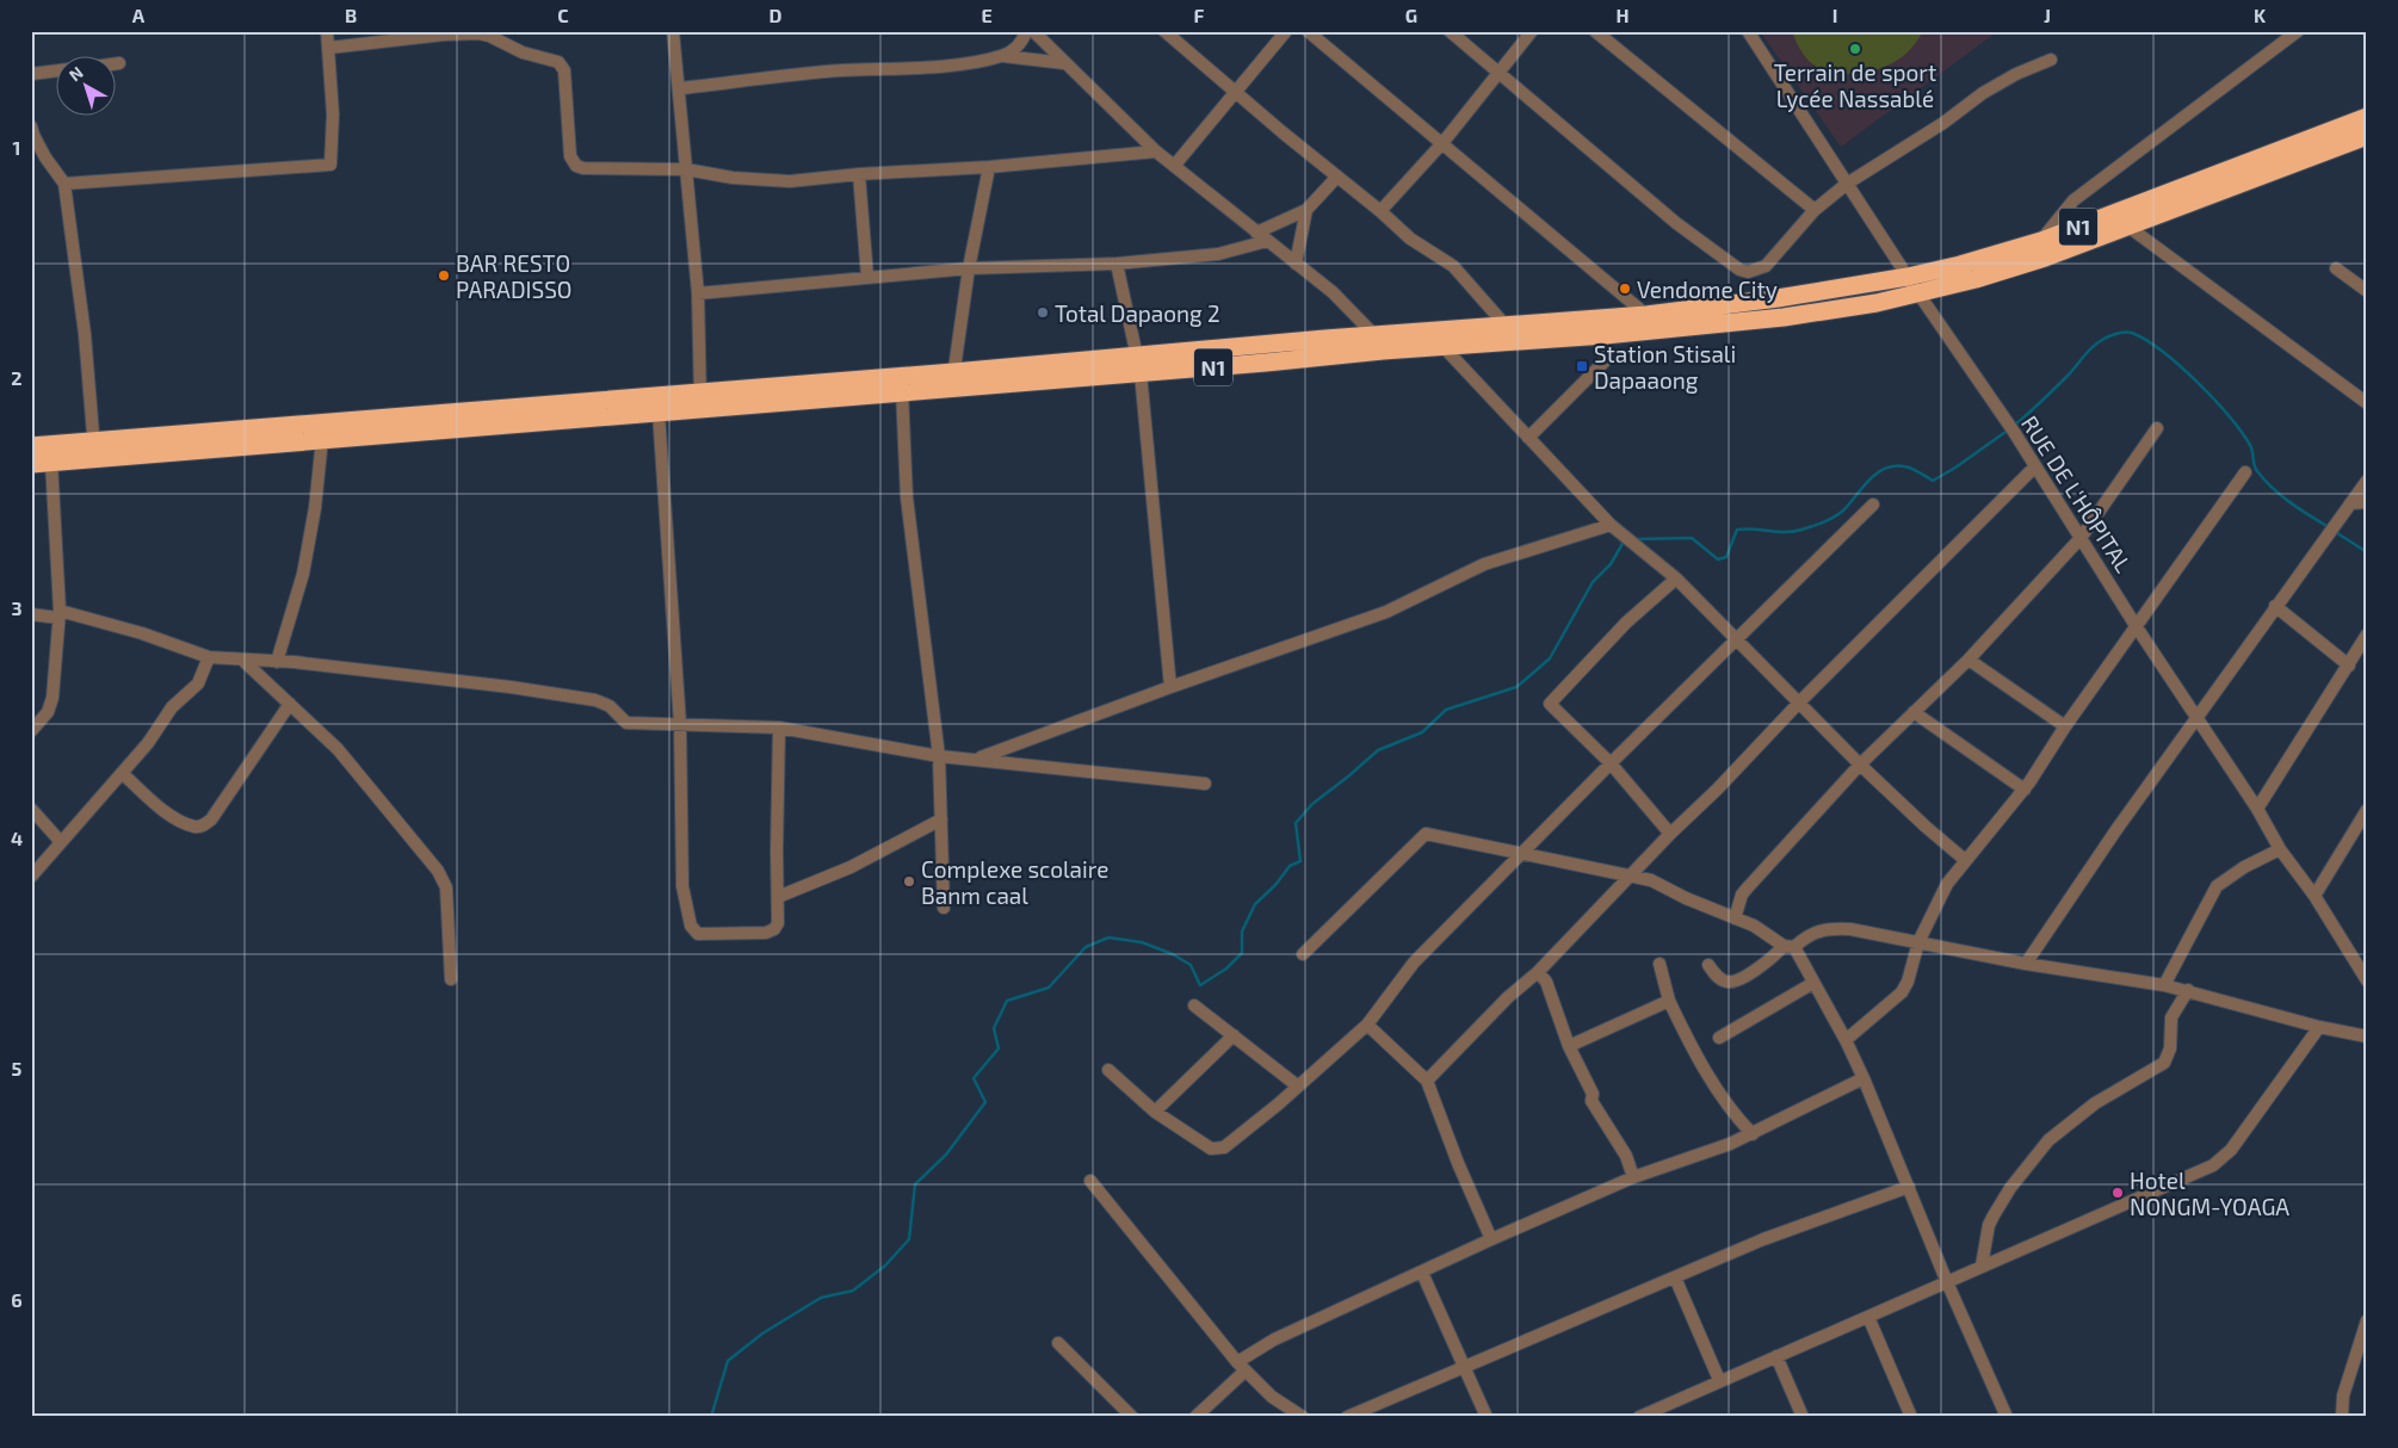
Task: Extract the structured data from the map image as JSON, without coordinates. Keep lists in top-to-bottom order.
{
  "streets": {
    "highway": ["N1"],
    "street": ["RUE DE L'HÔPITAL"]
  },
  "crossings": [
    ["N1", "RUE DE L'HÔPITAL"]
  ],
  "places": {
    "other": [
      "Terrain de sport Lycée Nassablé",
      "BAR RESTO PARADISSO",
      "Vendome City",
      "Total Dapaong 2",
      "Complexe scolaire Banm caal",
      "Hotel NONGM-YOAGA"
    ],
    "transit": ["Station Stisali Dapaaong"]
  },
  "north": "top left",
  "grid": {
    "columns": [
      "A",
      "B",
      "C",
      "D",
      "E",
      "F",
      "G",
      "H",
      "I",
      "J",
      "K"
    ],
    "rows": [
      "1",
      "2",
      "3",
      "4",
      "5",
      "6"
    ]
  }
}
